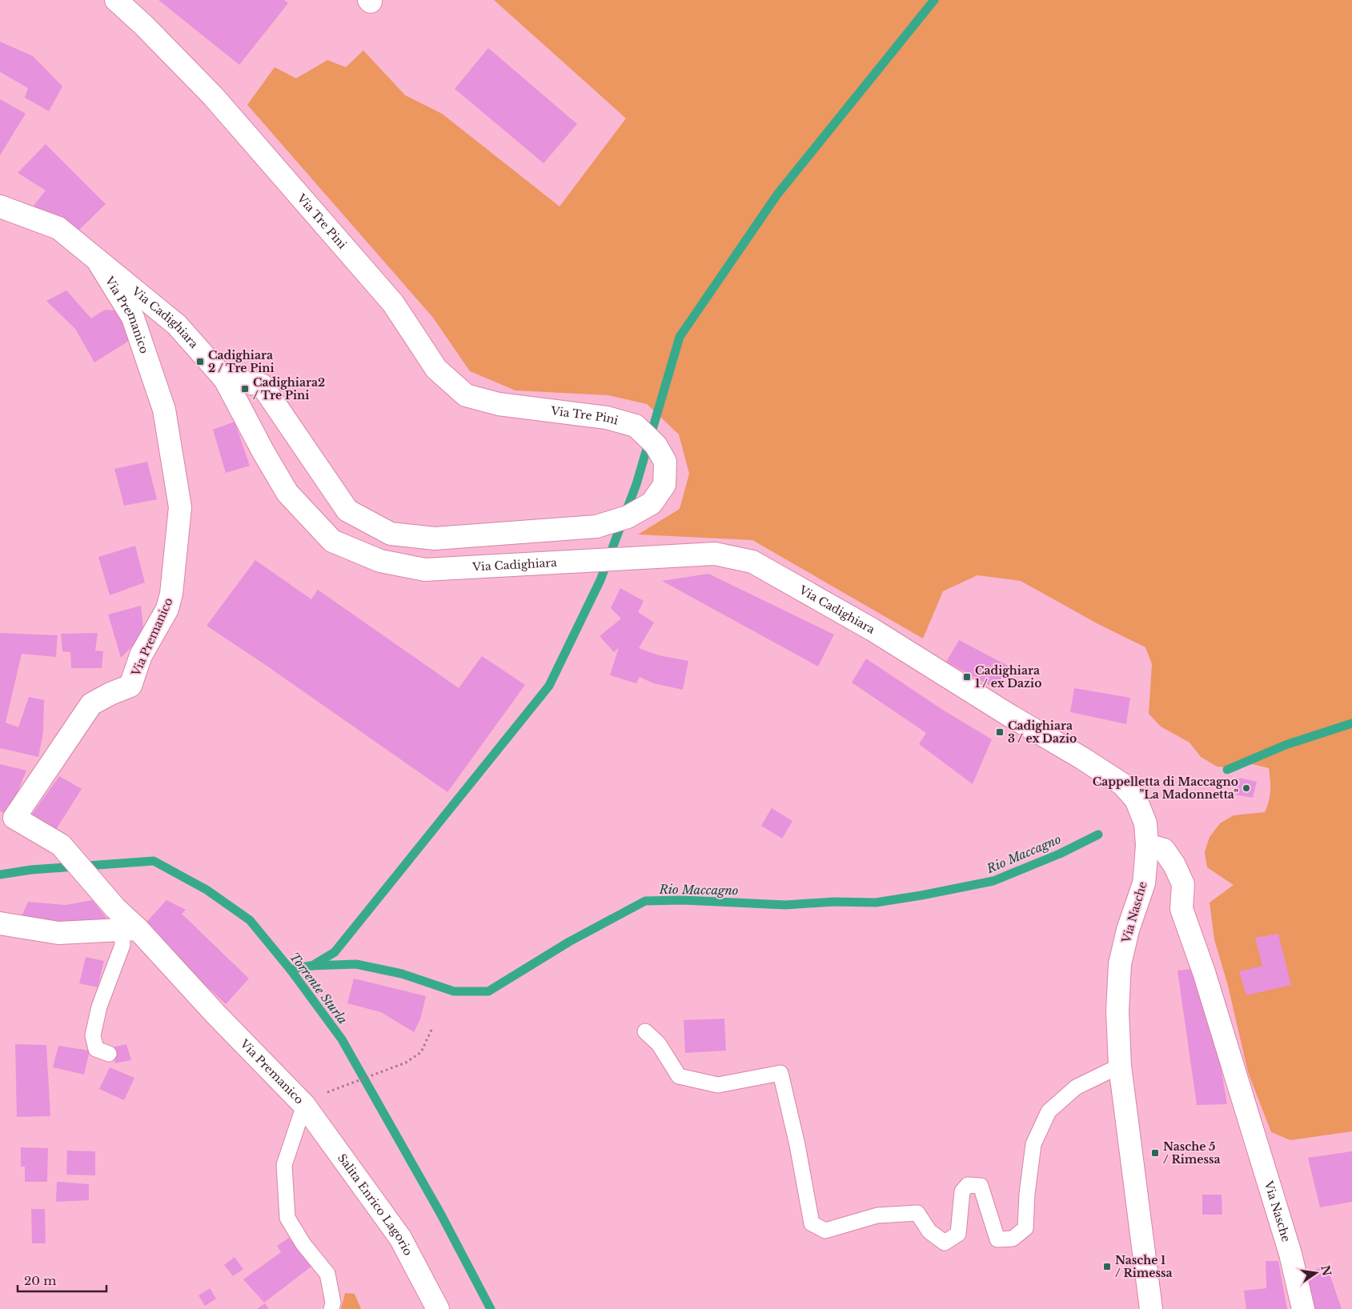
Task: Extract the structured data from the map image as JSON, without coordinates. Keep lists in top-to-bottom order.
{
  "streets": {
    "street": [
      "Via Tre Pini",
      "Via Premanico",
      "Via Cadighiara",
      "Via Nasche",
      "Salita Enrico Lagorio"
    ]
  },
  "crossings": [
    ["Via Tre Pini", "Via Cadighiara"],
    ["Via Premanico", "Via Cadighiara"],
    ["Via Premanico", "Salita Enrico Lagorio"],
    ["Via Cadighiara", "Via Nasche"]
  ],
  "water": ["Rio Maccagno", "Torrente Sturla"],
  "places": {
    "transit": [
      "Cadighiara 2 / Tre Pini",
      "Cadighiara2 / Tre Pini",
      "Cadighiara 1 / ex Dazio",
      "Cadighiara 3 / ex Dazio",
      "Nasche 5 / Rimessa",
      "Nasche 1 / Rimessa"
    ],
    "other": ["Cappelletta di Maccagno \"La Madonnetta\""]
  },
  "scale_bar": "20 m",
  "north": "right"
}
